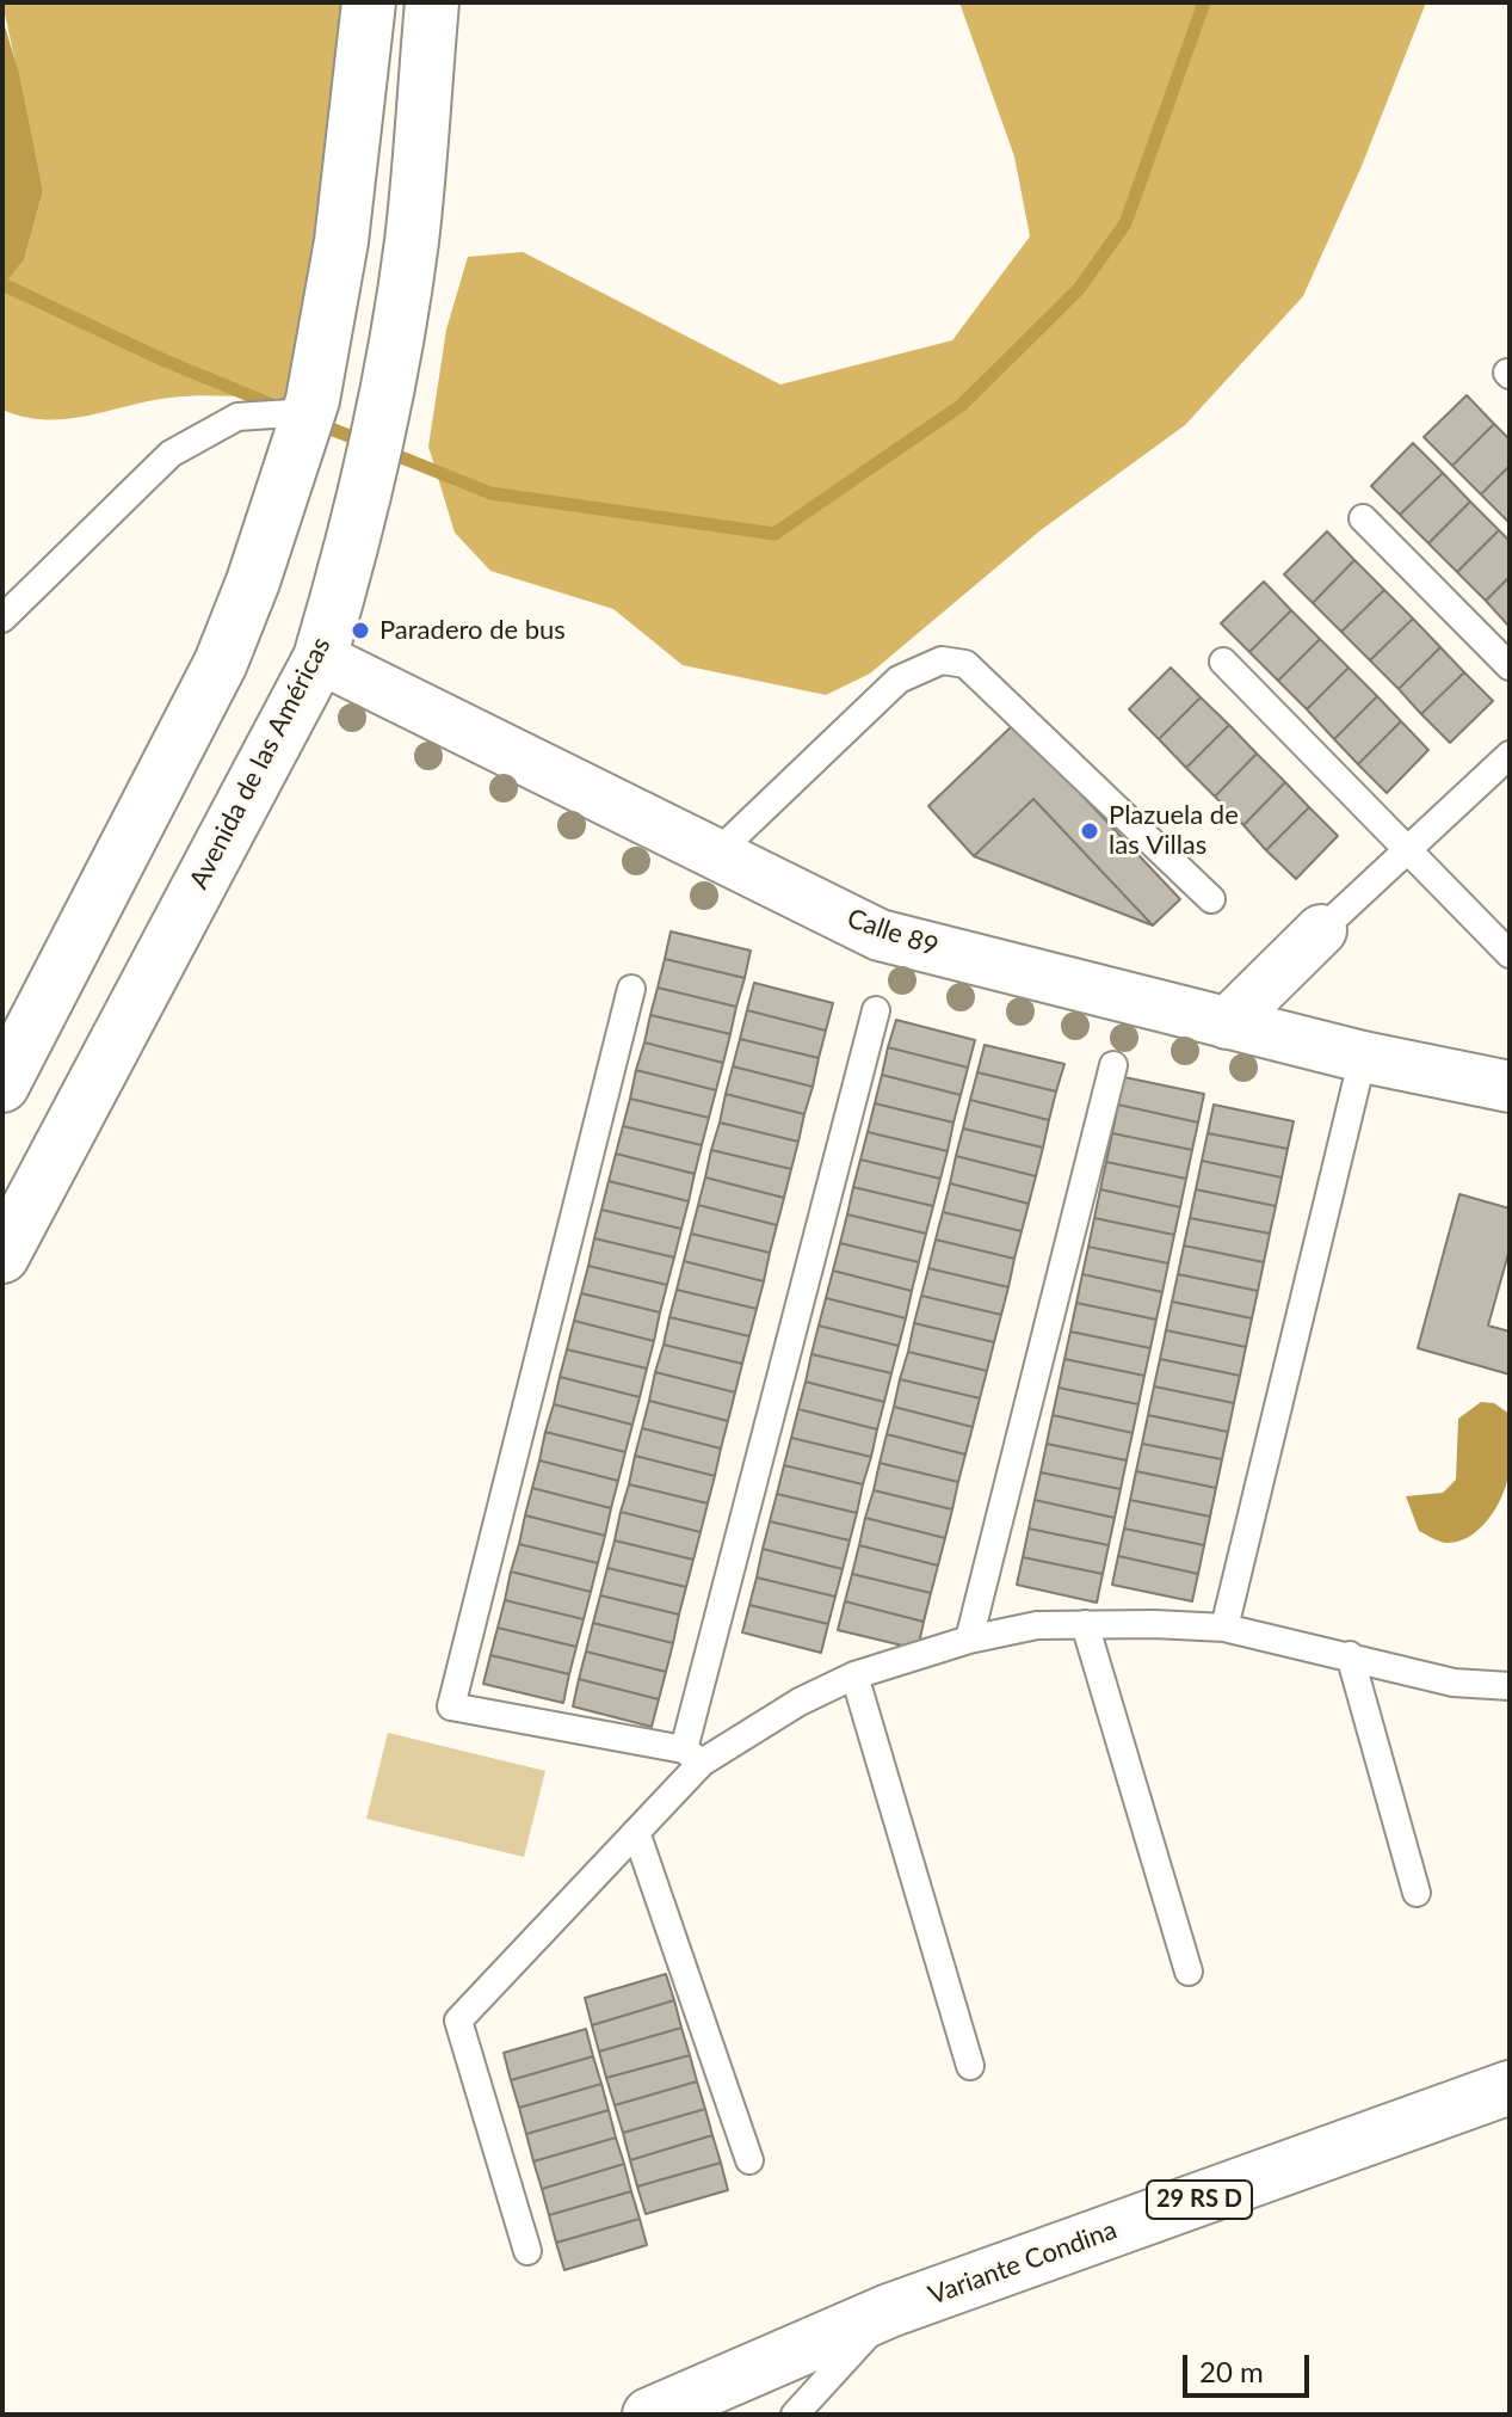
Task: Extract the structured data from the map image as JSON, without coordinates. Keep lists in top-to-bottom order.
{
  "streets": {
    "main road": ["Avenida de las Américas", "29 RS D", "Variante Condina"],
    "street": ["Calle 89"]
  },
  "crossings": [
    ["Avenida de las Américas", "Calle 89"]
  ],
  "places": ["Paradero de bus", "Plazuela de las Villas"],
  "scale_bar": "20 m"
}
